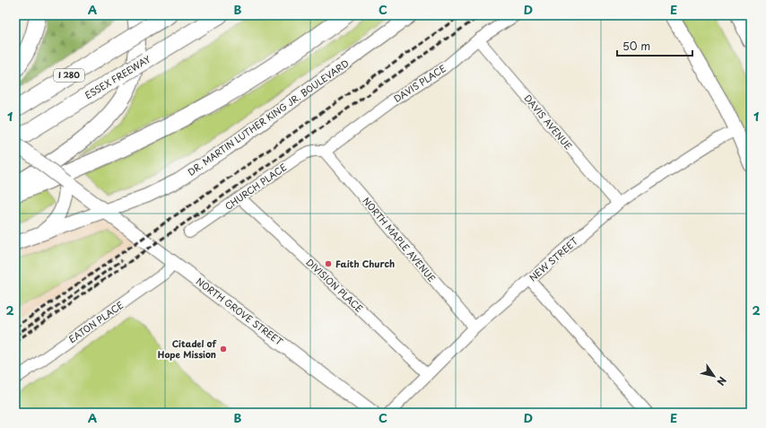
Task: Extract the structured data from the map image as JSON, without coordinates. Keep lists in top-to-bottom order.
{
  "streets": {
    "highway": ["I 280", "ESSEX FREEWAY"],
    "main road": ["DR. MARTIN LUTHER KING JR. BOULEVARD", "NORTH GROVE STREET"],
    "street": [
      "DAVIS PLACE",
      "DAVIS AVENUE",
      "CHURCH PLACE",
      "NORTH MAPLE AVENUE",
      "NEW STREET",
      "DIVISION PLACE",
      "EATON PLACE"
    ]
  },
  "crossings": [
    ["DAVIS PLACE", "DAVIS AVENUE"],
    ["DAVIS PLACE", "CHURCH PLACE"],
    ["DAVIS PLACE", "NORTH MAPLE AVENUE"],
    ["DR. MARTIN LUTHER KING JR. BOULEVARD", "NORTH GROVE STREET"],
    ["DAVIS AVENUE", "NEW STREET"],
    ["CHURCH PLACE", "NORTH MAPLE AVENUE"],
    ["CHURCH PLACE", "DIVISION PLACE"],
    ["NORTH MAPLE AVENUE", "NEW STREET"],
    ["NEW STREET", "DIVISION PLACE"],
    ["NORTH GROVE STREET", "EATON PLACE"]
  ],
  "places": ["Faith Church", "Citadel of Hope Mission"],
  "scale_bar": "50 m",
  "north": "bottom right",
  "grid": {
    "columns": [
      "A",
      "B",
      "C",
      "D",
      "E"
    ],
    "rows": ["1", "2"]
  }
}
